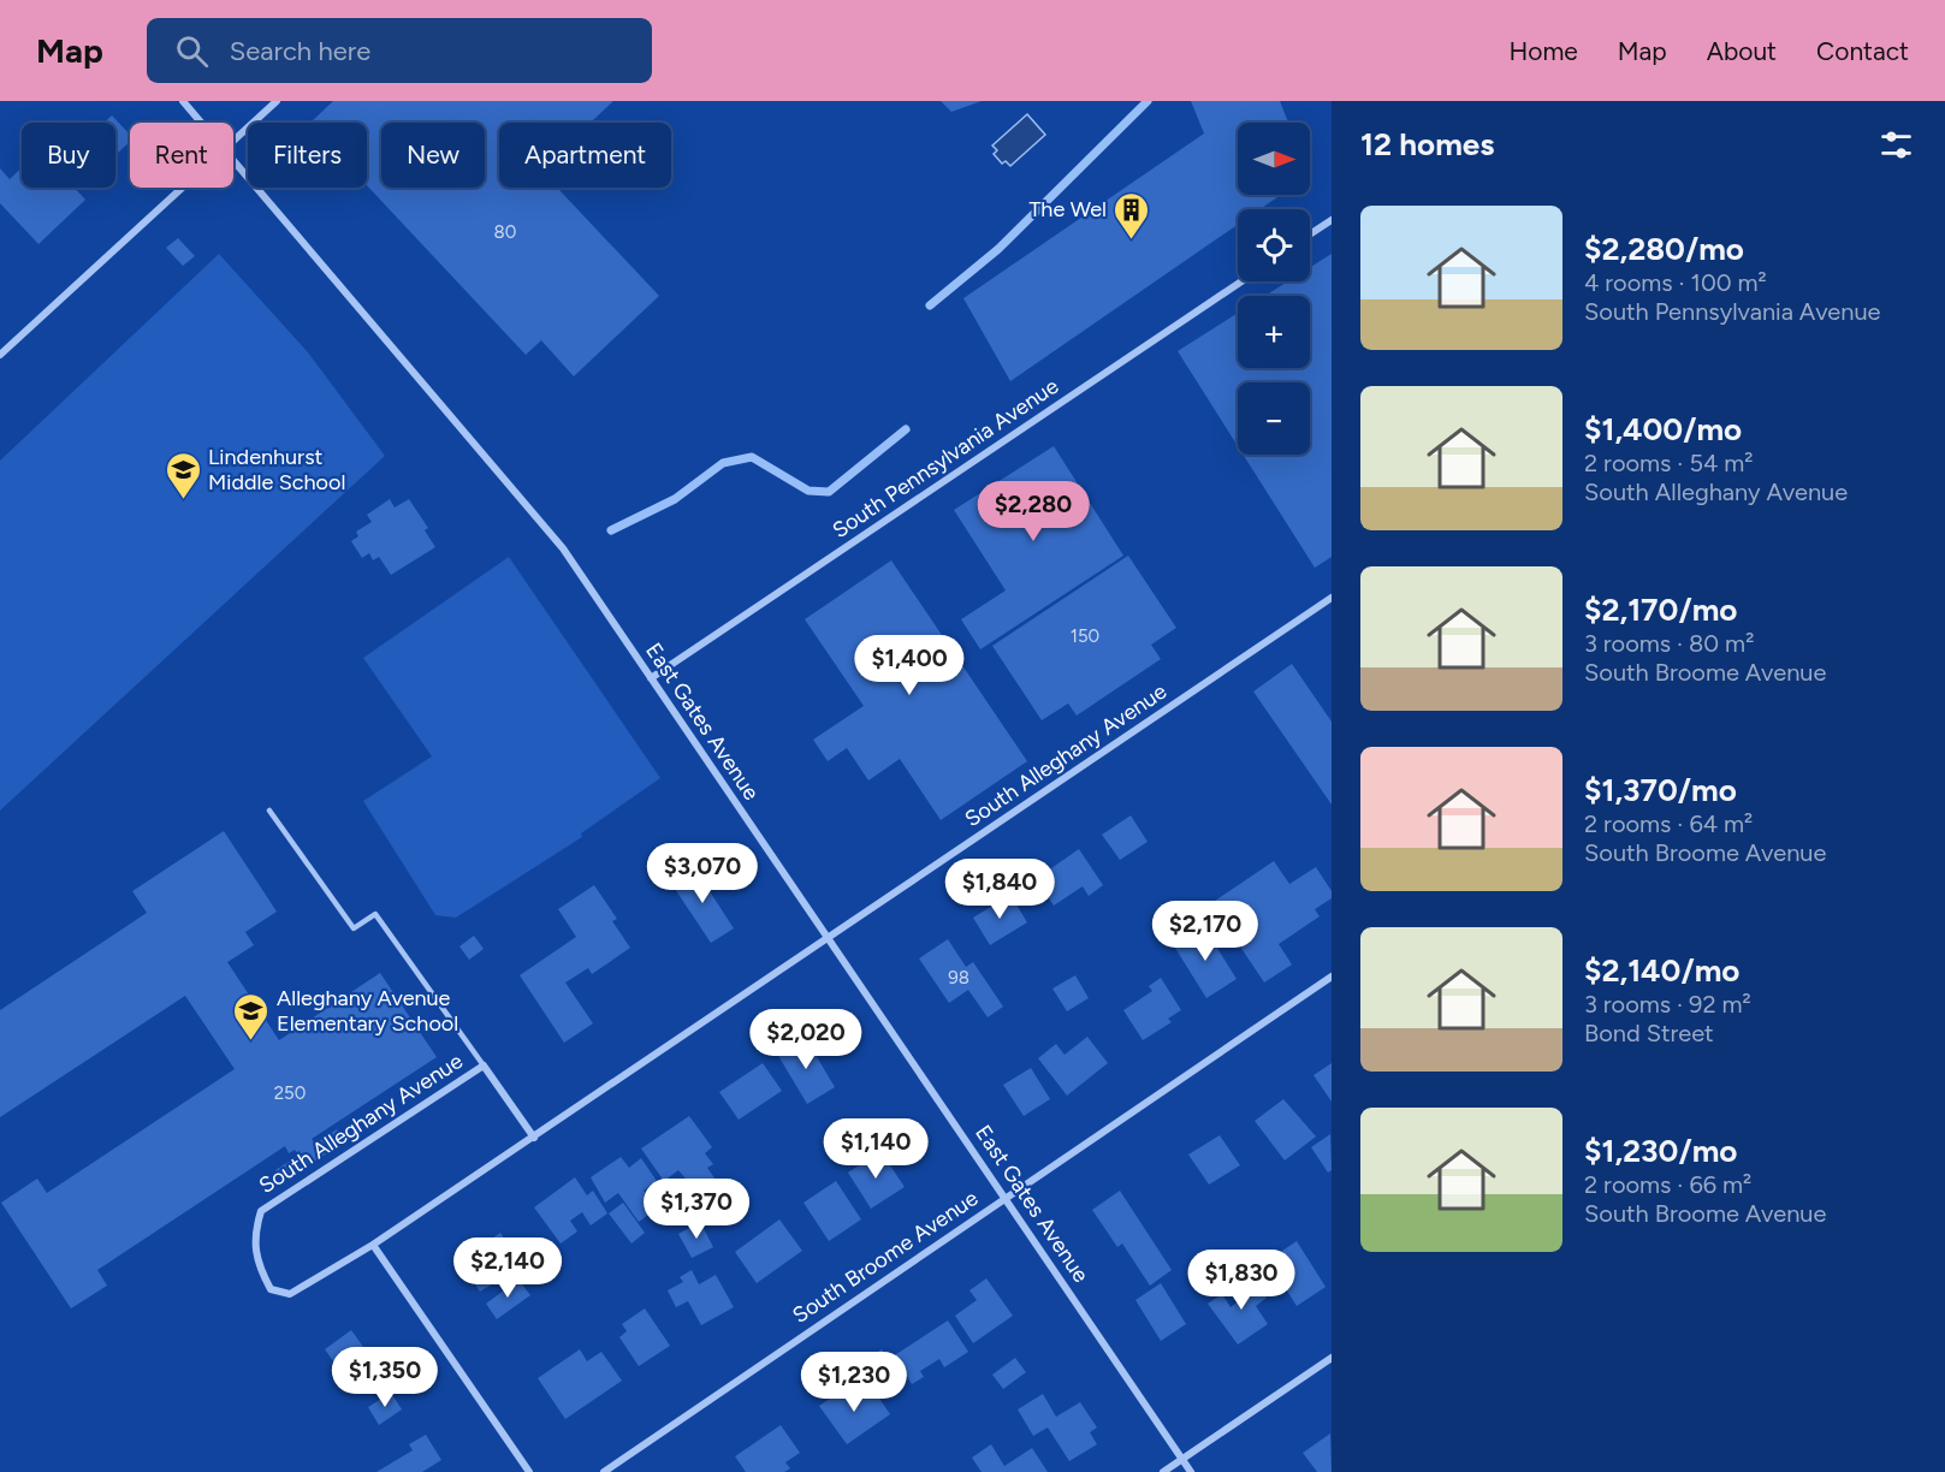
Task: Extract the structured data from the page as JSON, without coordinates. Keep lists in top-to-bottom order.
{
  "streets": {
    "street": [
      "South Pennsylvania Avenue",
      "East Gates Avenue",
      "South Alleghany Avenue",
      "South Broome Avenue"
    ]
  },
  "crossings": [
    ["South Pennsylvania Avenue", "East Gates Avenue"],
    ["East Gates Avenue", "South Alleghany Avenue"],
    ["East Gates Avenue", "South Broome Avenue"]
  ],
  "places": {
    "building": ["The Wel"],
    "school or university": ["Lindenhurst Middle School", "Alleghany Avenue Elementary School"]
  },
  "house_numbers": [
    "80",
    "150",
    "98",
    "250"
  ],
  "north": "right",
  "page": {
    "header": "Map",
    "search": "Search here",
    "nav": [
      "Home",
      "Map",
      "About",
      "Contact"
    ],
    "heading": "12 homes",
    "map_buttons": ["+", "−"],
    "chip": [
      "Buy",
      "Rent",
      "Filters",
      "New",
      "Apartment"
    ],
    "list": [
      {
        "name": "$2,280/mo",
        "note": "4 rooms · 100 m² · South Pennsylvania Avenue"
      },
      {
        "name": "$1,400/mo",
        "note": "2 rooms · 54 m² · South Alleghany Avenue"
      },
      {
        "name": "$2,170/mo",
        "note": "3 rooms · 80 m² · South Broome Avenue"
      },
      {
        "name": "$1,370/mo",
        "note": "2 rooms · 64 m² · South Broome Avenue"
      },
      {
        "name": "$2,140/mo",
        "note": "3 rooms · 92 m² · Bond Street"
      },
      {
        "name": "$1,230/mo",
        "note": "2 rooms · 66 m² · South Broome Avenue"
      }
    ],
    "price": [
      "$2,280",
      "$1,400",
      "$3,070",
      "$1,840",
      "$2,170",
      "$2,020",
      "$1,140",
      "$1,370",
      "$2,140",
      "$1,830",
      "$1,350",
      "$1,230"
    ]
  }
}
